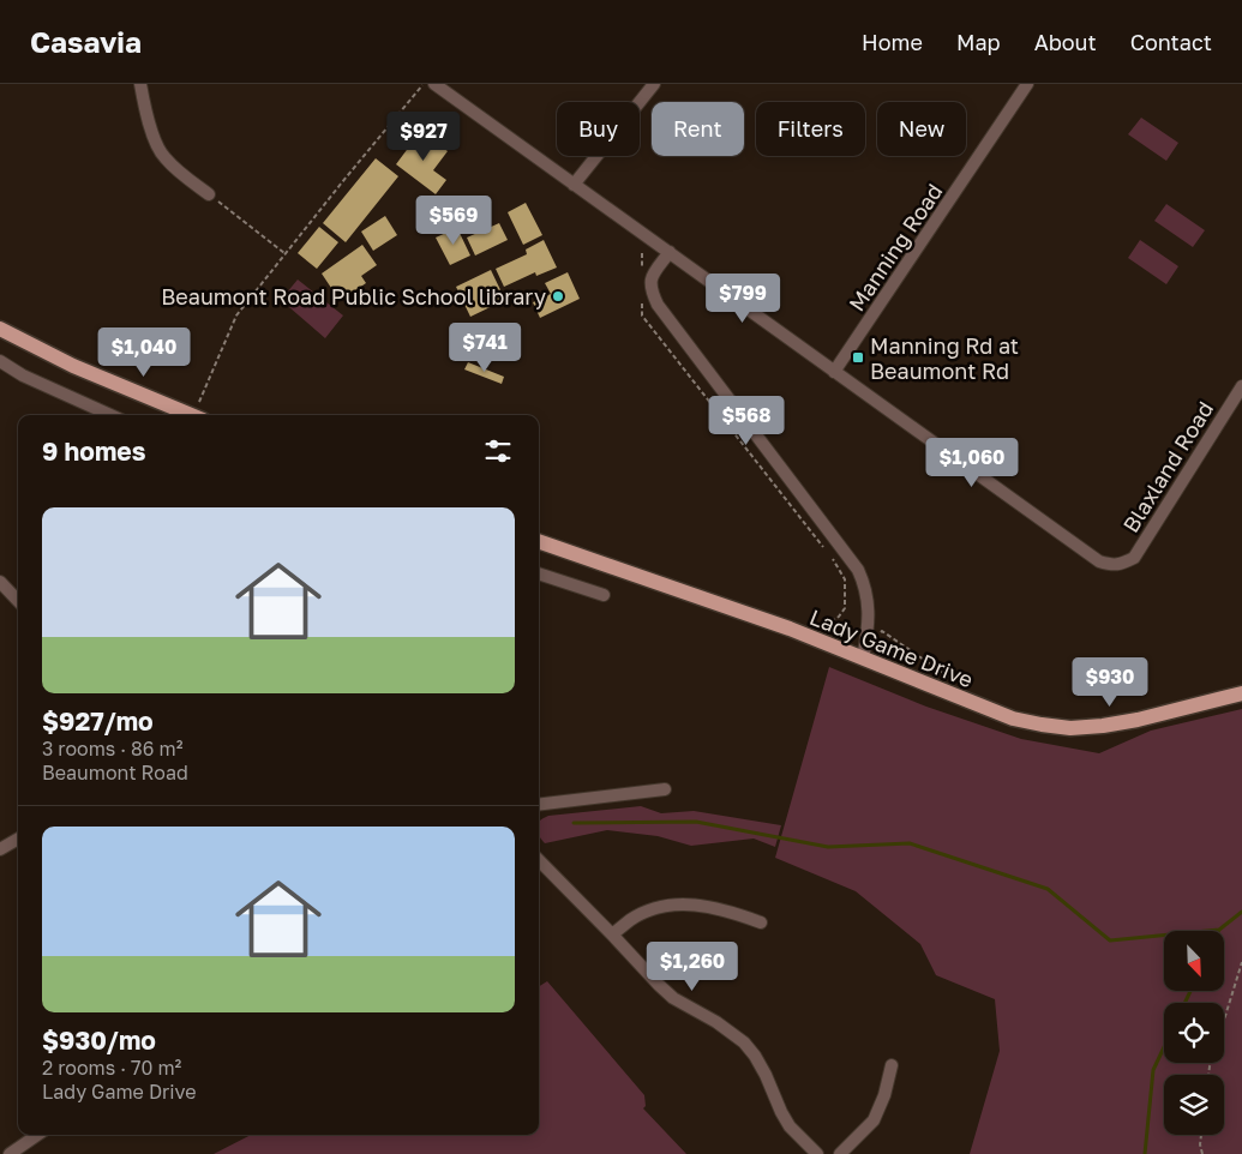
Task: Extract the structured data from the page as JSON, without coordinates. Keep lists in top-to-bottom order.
{
  "streets": {
    "main road": ["Lady Game Drive"],
    "street": ["Manning Road", "Blaxland Road"]
  },
  "crossings": [
    ["Manning Road", "Blaxland Road"]
  ],
  "places": {
    "other": ["Beaumont Road Public School library"],
    "transit": ["Manning Rd at Beaumont Rd"]
  },
  "north": "bottom right",
  "page": {
    "header": "Casavia",
    "nav": [
      "Home",
      "Map",
      "About",
      "Contact"
    ],
    "chip": [
      "Buy",
      "Rent",
      "Filters",
      "New"
    ],
    "price": [
      "$927",
      "$569",
      "$799",
      "$741",
      "$1,040",
      "$568",
      "$1,060",
      "$930",
      "$1,260"
    ],
    "heading": "9 homes",
    "list": [
      {
        "name": "$927/mo",
        "note": "3 rooms · 86 m² · Beaumont Road"
      },
      {
        "name": "$930/mo",
        "note": "2 rooms · 70 m² · Lady Game Drive"
      }
    ]
  }
}
